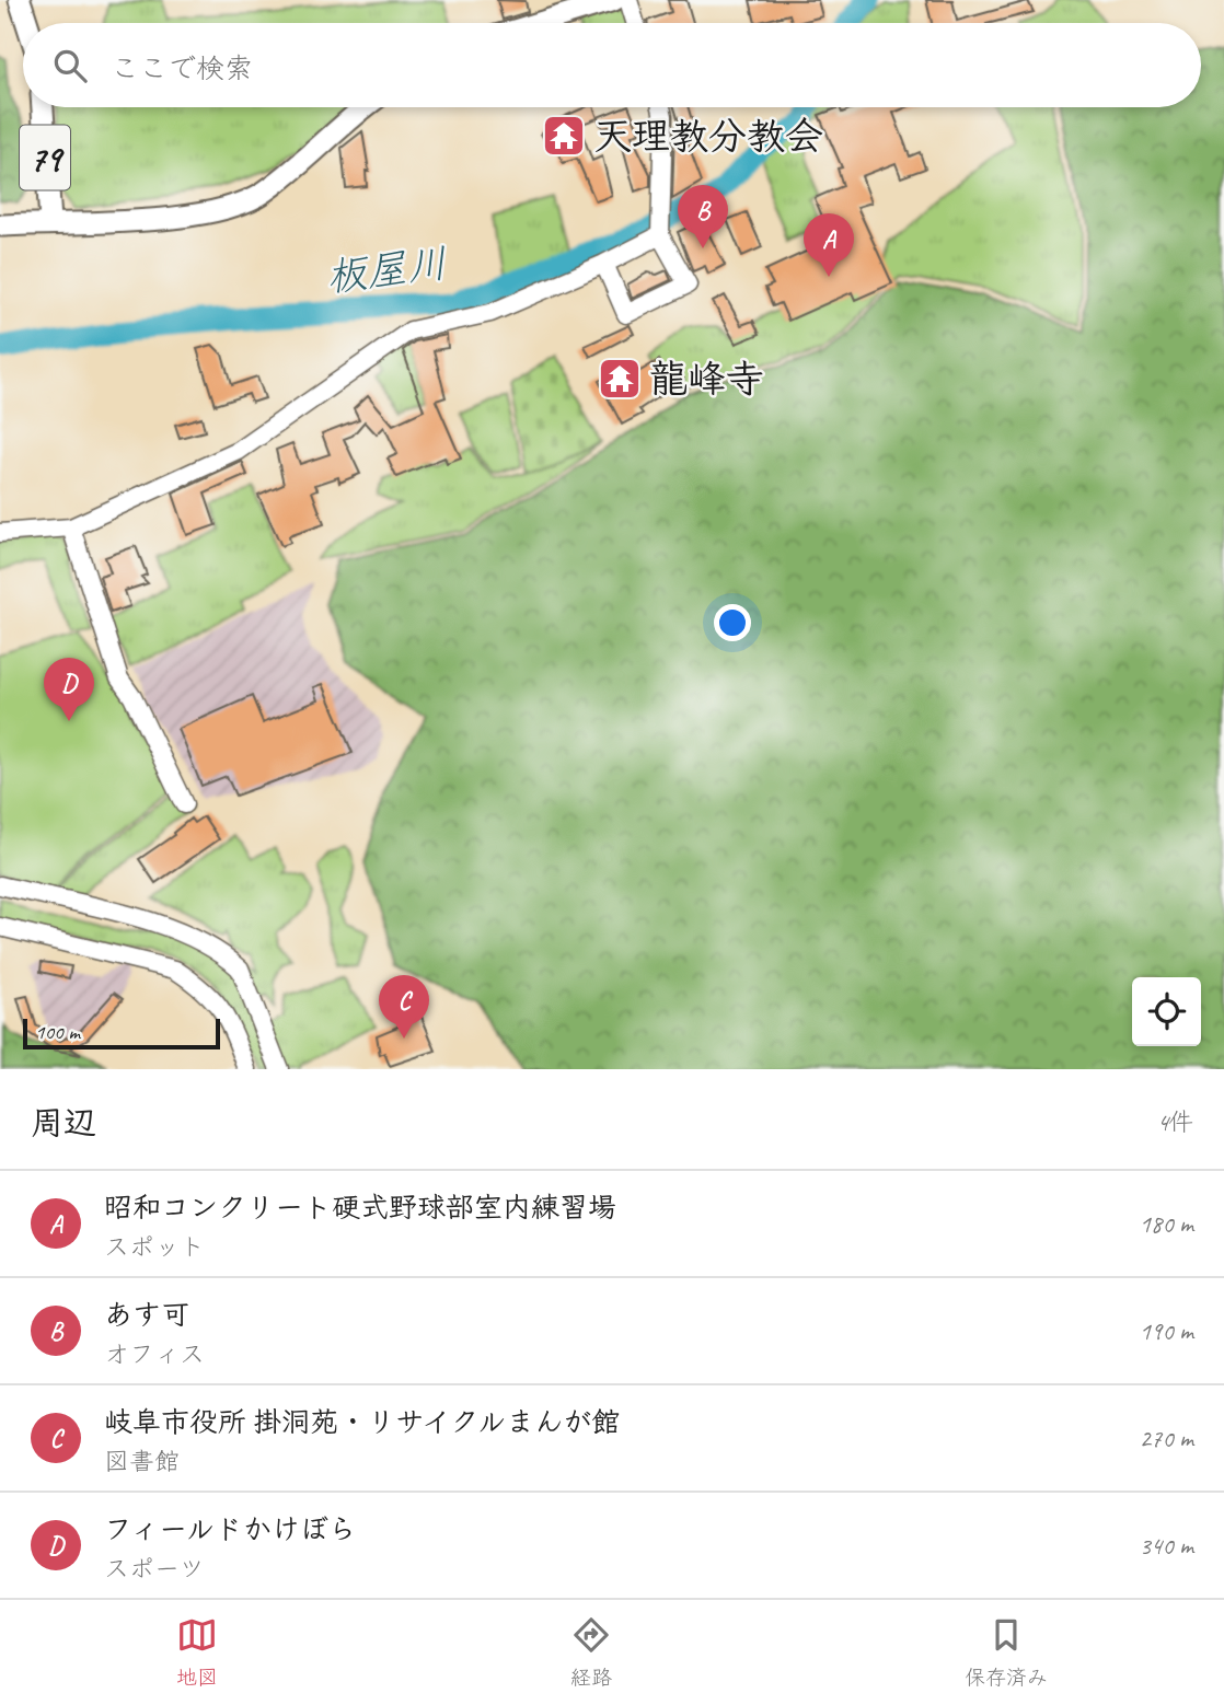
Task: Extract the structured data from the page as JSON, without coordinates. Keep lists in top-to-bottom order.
{
  "streets": {
    "main road": ["79"]
  },
  "water": ["板屋川"],
  "places": {
    "temple": ["天理教分教会", "龍峰寺"]
  },
  "scale_bar": "100 m",
  "page": {
    "search": "ここで検索",
    "pins": [
      "B",
      "A",
      "D",
      "C"
    ],
    "scale": "100 m",
    "heading": ["周辺", "4件"],
    "list": [
      {
        "mark": "A",
        "name": "昭和コンクリート硬式野球部室内練習場",
        "note": "スポット",
        "value": "180 m"
      },
      {
        "mark": "B",
        "name": "あす可",
        "note": "オフィス",
        "value": "190 m"
      },
      {
        "mark": "C",
        "name": "岐阜市役所 掛洞苑・リサイクルまんが館",
        "note": "図書館",
        "value": "270 m"
      },
      {
        "mark": "D",
        "name": "フィールドかけぼら",
        "note": "スポーツ",
        "value": "340 m"
      }
    ],
    "nav": ["地図", "経路", "保存済み"]
  }
}
